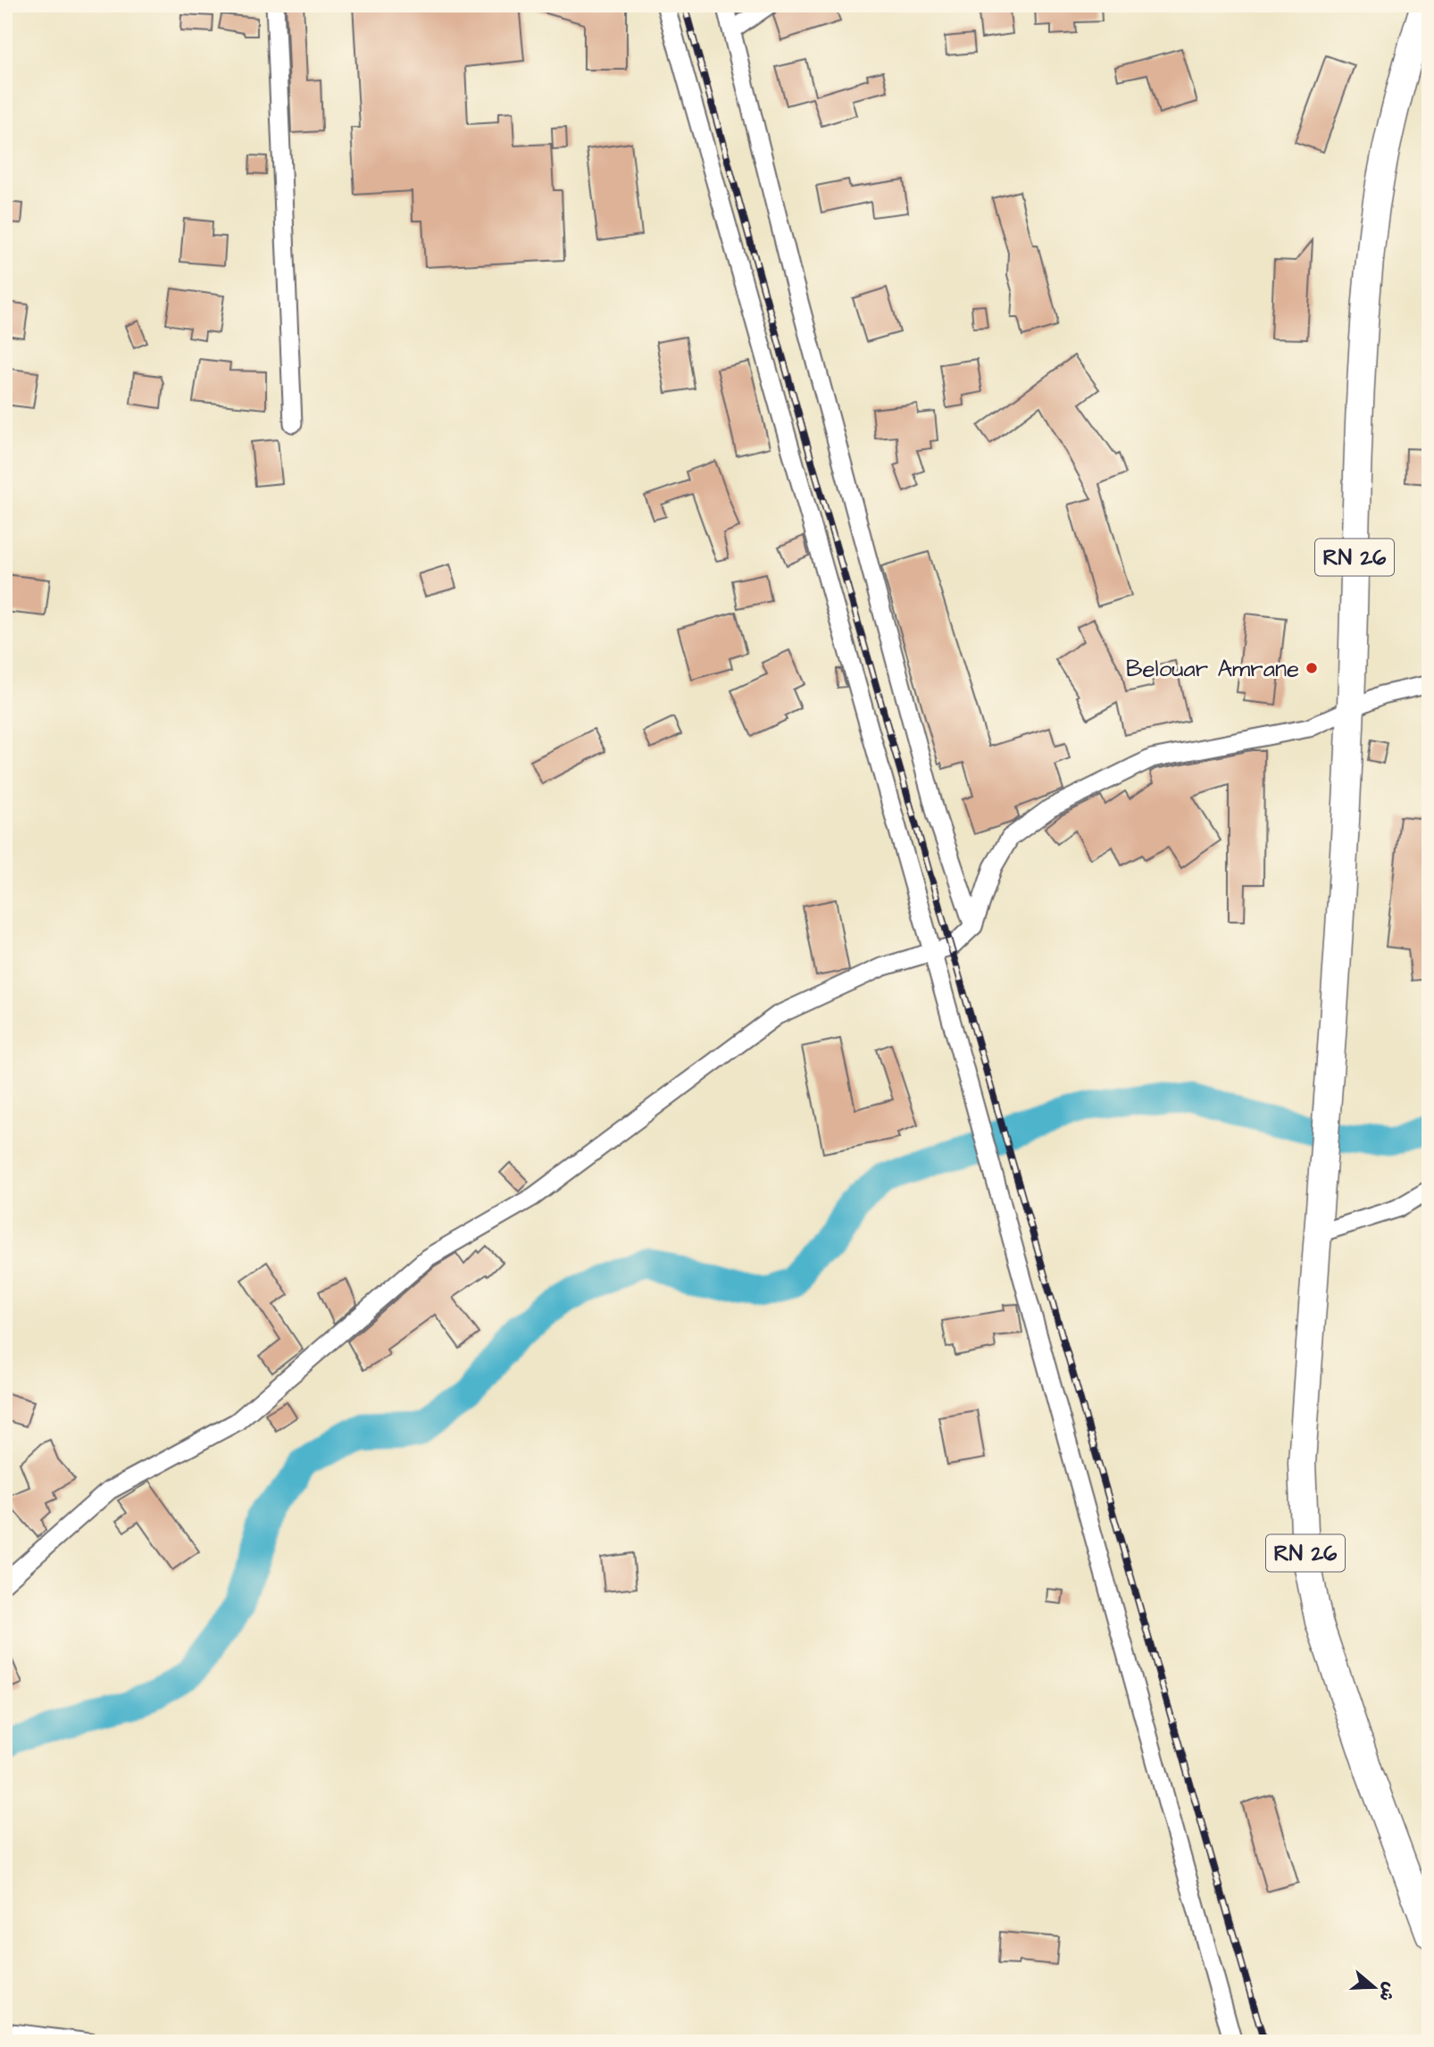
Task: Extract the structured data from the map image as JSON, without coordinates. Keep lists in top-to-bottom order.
{
  "streets": {
    "main road": ["RN 26"]
  },
  "places": ["Belouar Amrane"],
  "north": "right"
}
